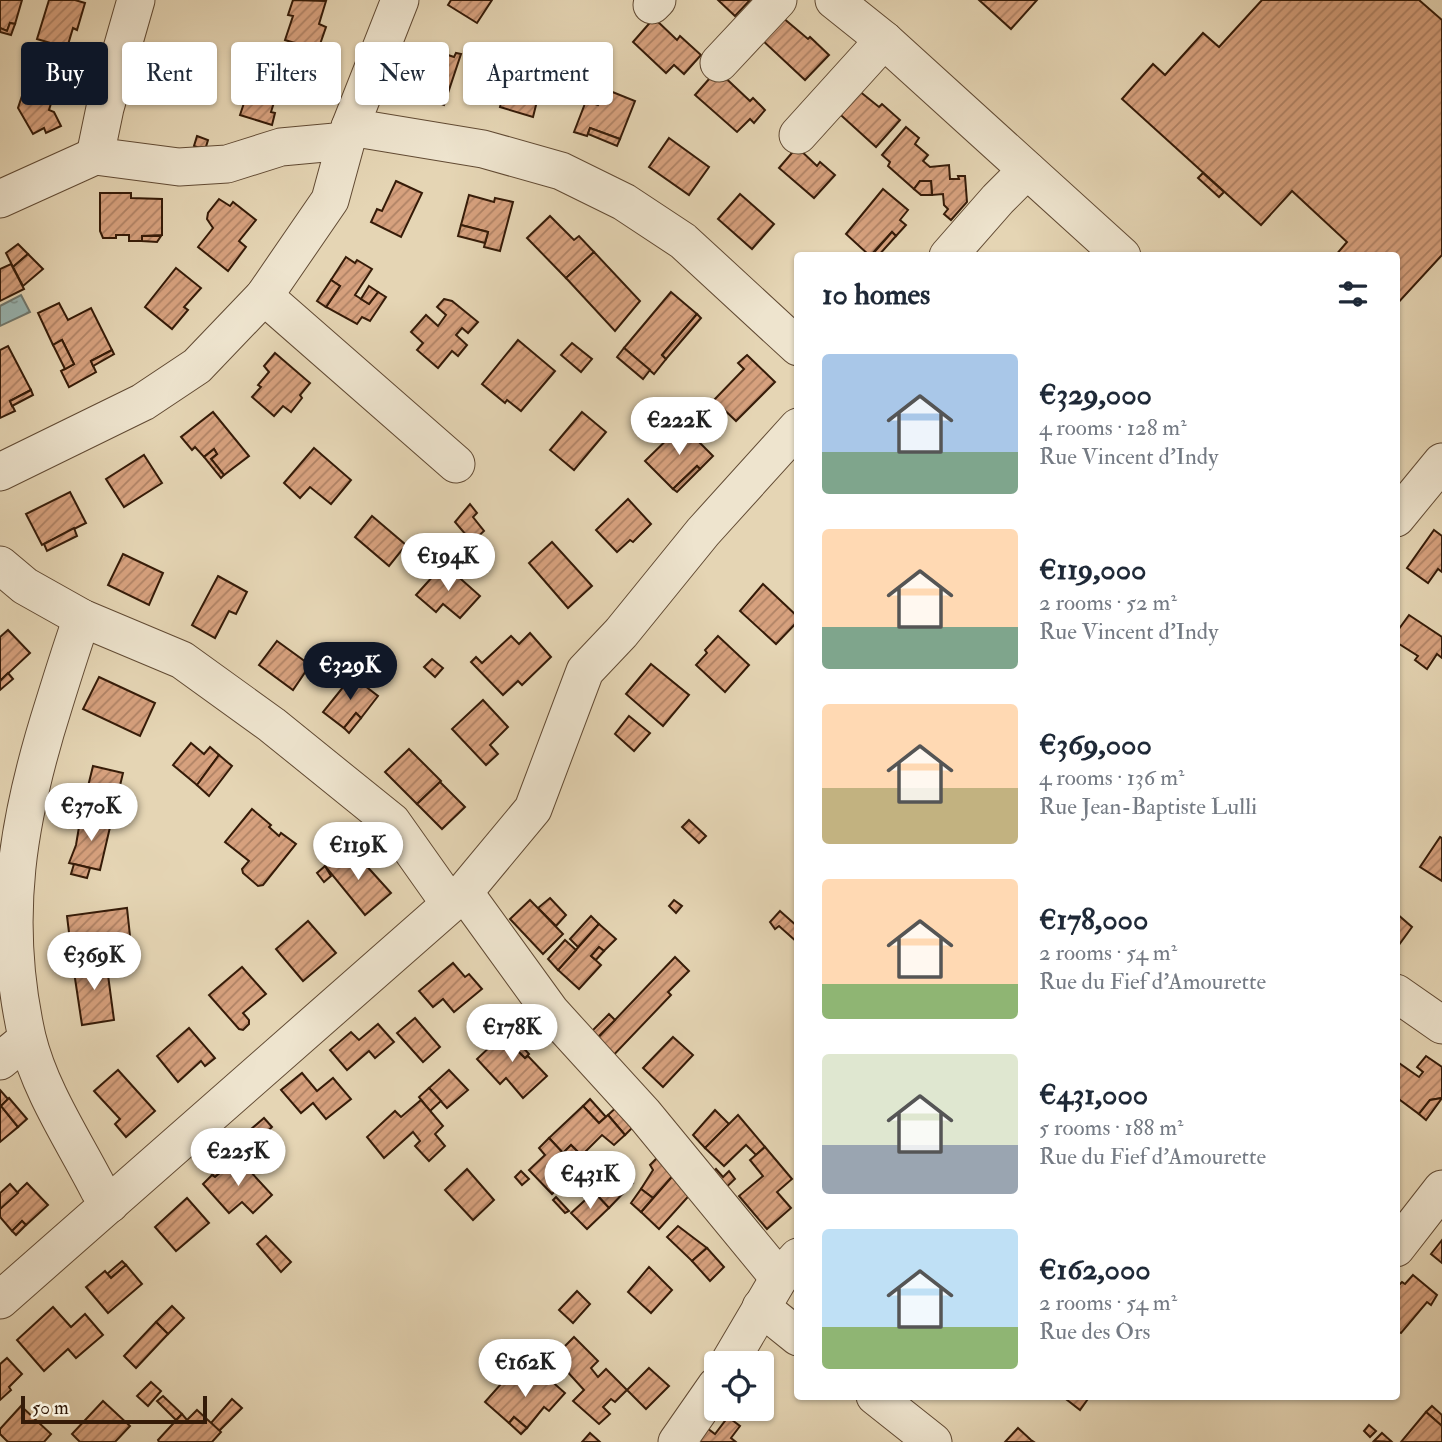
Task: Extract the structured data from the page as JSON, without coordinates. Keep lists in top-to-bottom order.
{
  "scale_bar": "50 m",
  "page": {
    "chip": [
      "Buy",
      "Rent",
      "Filters",
      "New",
      "Apartment"
    ],
    "heading": "10 homes",
    "list": [
      {
        "name": "€329,000",
        "note": "4 rooms · 128 m² · Rue Vincent d'Indy"
      },
      {
        "name": "€119,000",
        "note": "2 rooms · 52 m² · Rue Vincent d'Indy"
      },
      {
        "name": "€369,000",
        "note": "4 rooms · 136 m² · Rue Jean-Baptiste Lulli"
      },
      {
        "name": "€178,000",
        "note": "2 rooms · 54 m² · Rue du Fief d'Amourette"
      },
      {
        "name": "€431,000",
        "note": "5 rooms · 188 m² · Rue du Fief d'Amourette"
      },
      {
        "name": "€162,000",
        "note": "2 rooms · 54 m² · Rue des Ors"
      }
    ],
    "price": [
      "€222K",
      "€194K",
      "€329K",
      "€370K",
      "€119K",
      "€369K",
      "€178K",
      "€225K",
      "€431K",
      "€162K"
    ],
    "scale": "50 m"
  }
}
